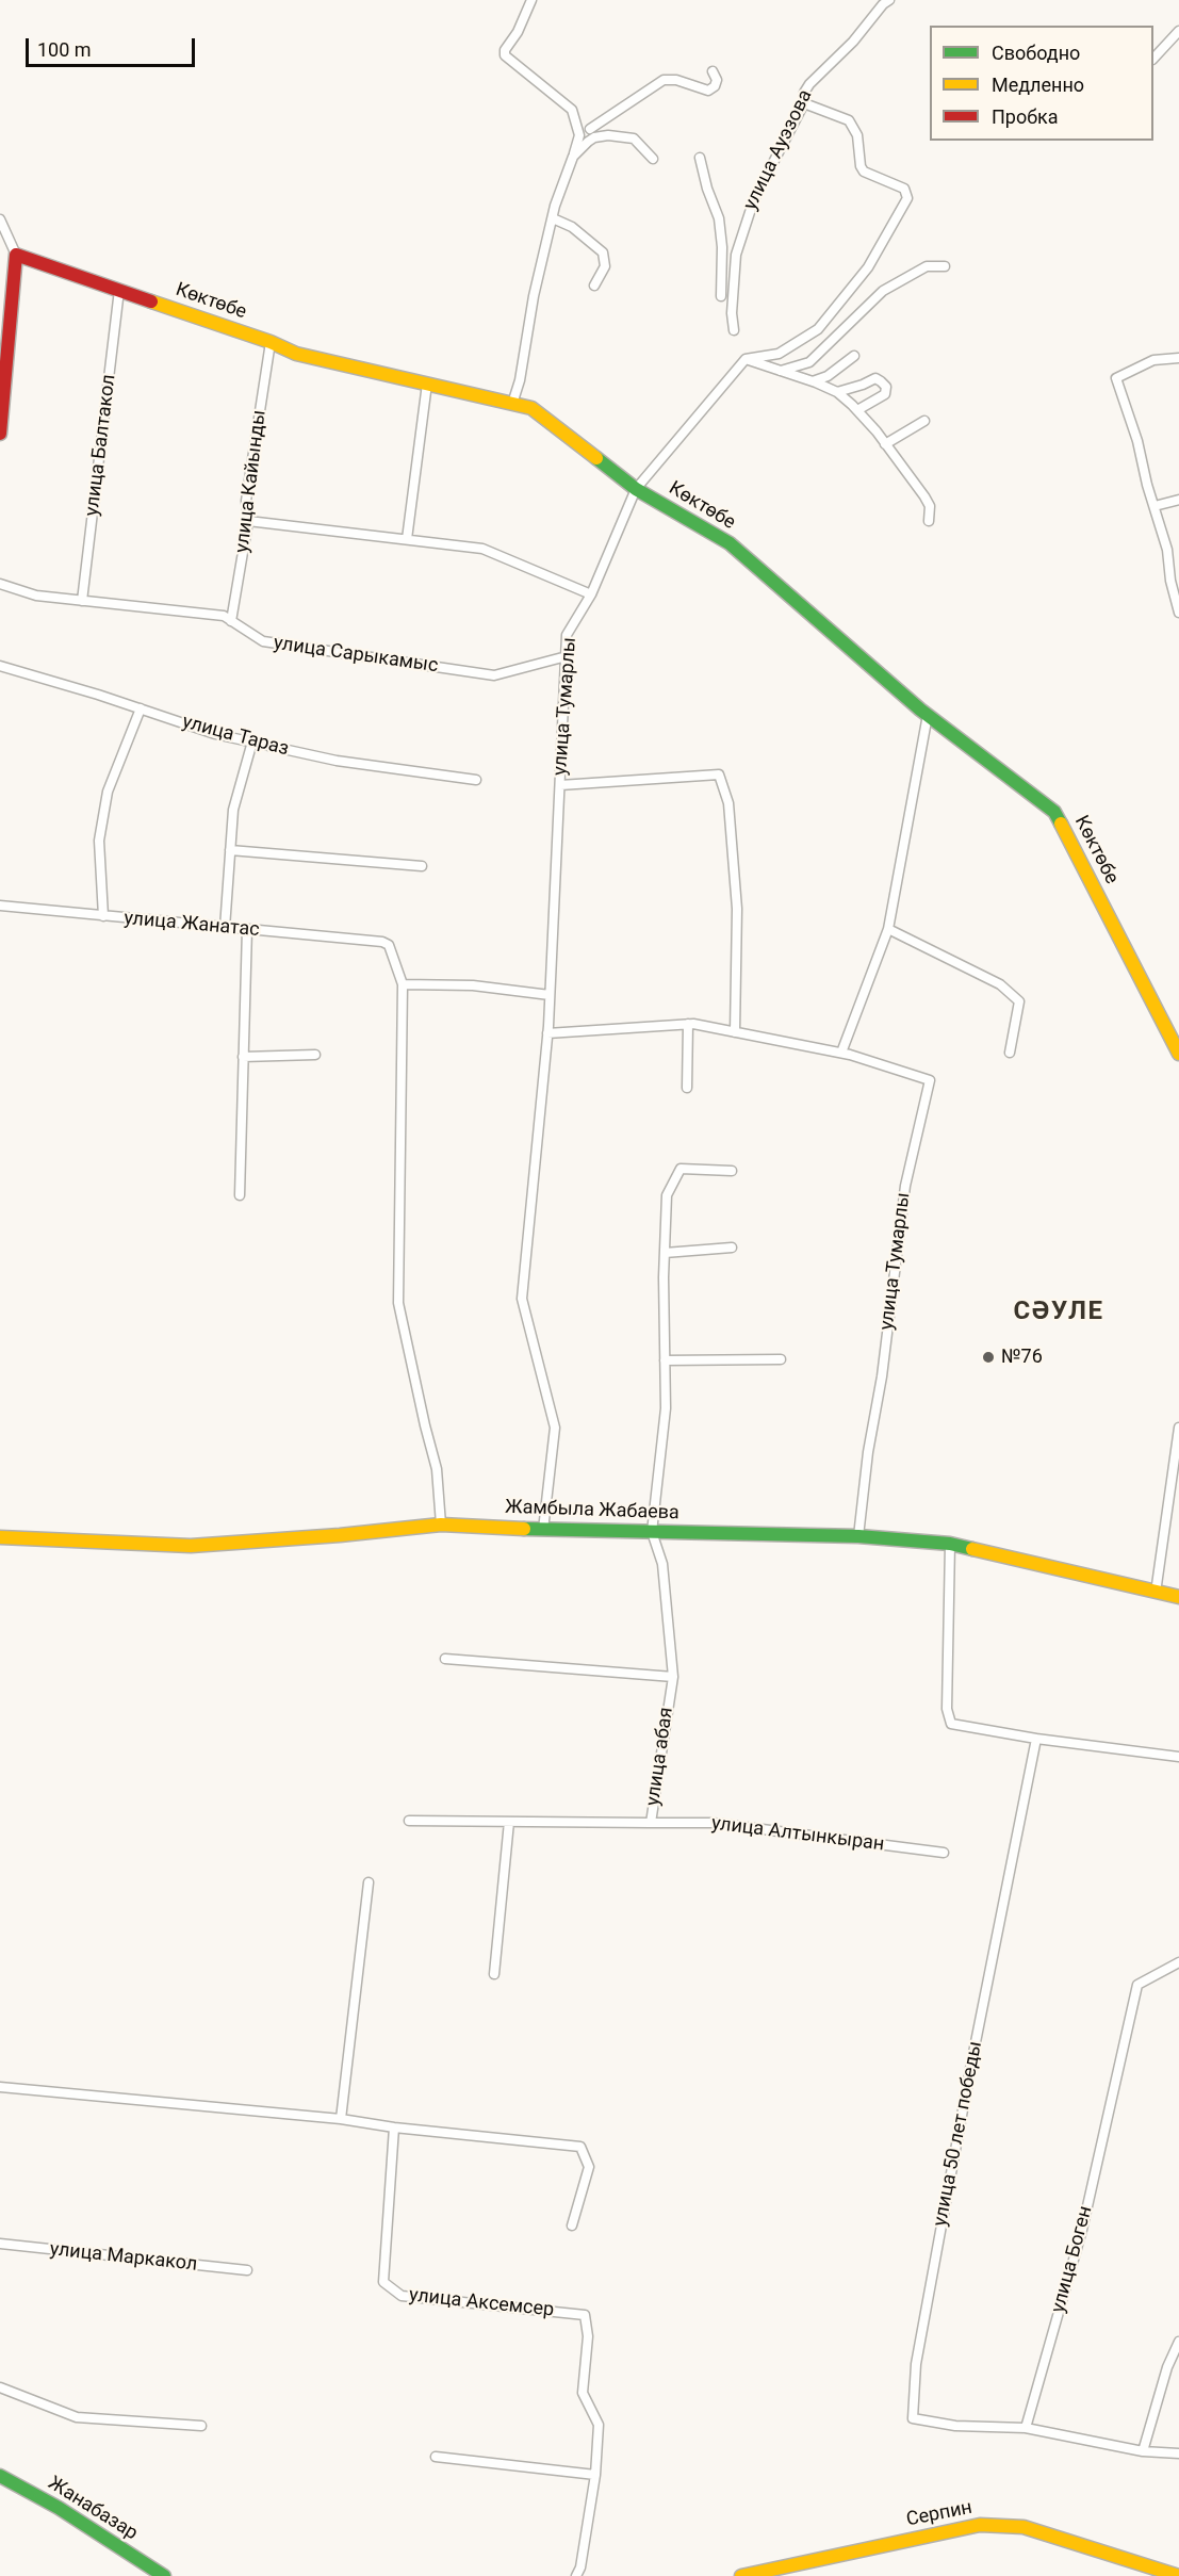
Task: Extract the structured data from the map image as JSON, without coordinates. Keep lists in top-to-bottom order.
{
  "streets": {
    "street": [
      "улица Ауэзова",
      "Көктөбе",
      "улица Балтакол",
      "улица Кайынды",
      "улица Сарыкамыс",
      "улица Тумарлы",
      "улица Тараз",
      "улица Жанатас",
      "Жамбыла Жабаева",
      "улица абая",
      "улица Алтынкыран",
      "улица 50 лет победы",
      "улица Маркакол",
      "улица Боген",
      "улица Аксемсер",
      "Жанабазар",
      "Серпин"
    ]
  },
  "crossings": [
    ["Көктөбе", "улица Балтакол"],
    ["Көктөбе", "улица Кайынды"],
    ["Көктөбе", "улица Тумарлы"],
    ["улица Балтакол", "улица Сарыкамыс"],
    ["улица Кайынды", "улица Сарыкамыс"],
    ["улица Сарыкамыс", "улица Тумарлы"],
    ["улица Тумарлы", "Жамбыла Жабаева"],
    ["Жамбыла Жабаева", "улица абая"],
    ["улица абая", "улица Алтынкыран"],
    ["улица 50 лет победы", "улица Боген"]
  ],
  "districts": ["СӘУЛЕ"],
  "places": ["№76"],
  "legend": ["Свободно", "Медленно", "Пробка"],
  "scale_bar": "100 m"
}
